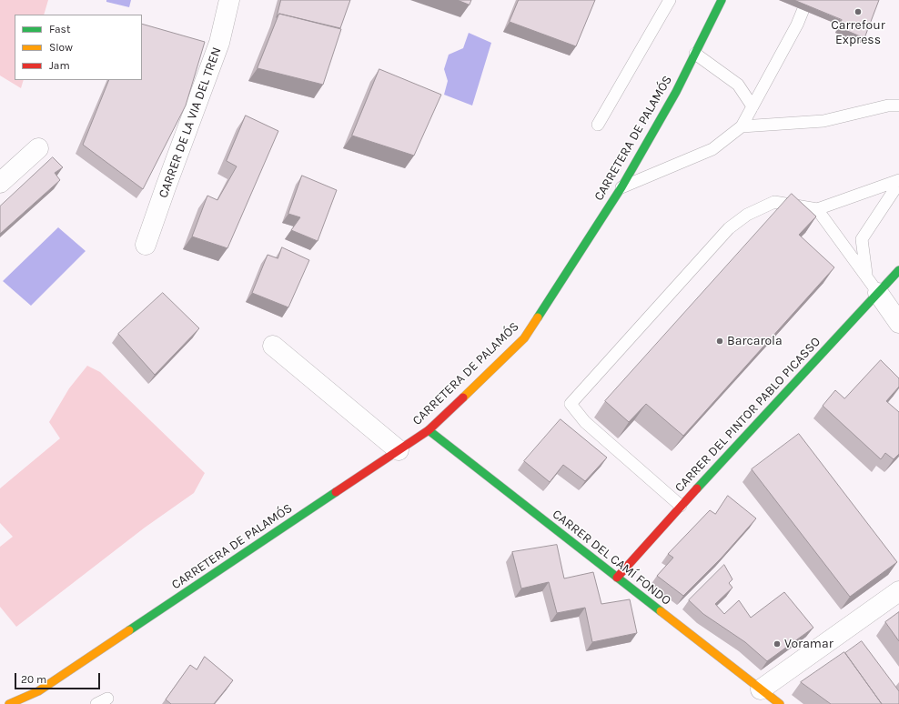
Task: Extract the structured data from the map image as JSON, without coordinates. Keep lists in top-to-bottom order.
{
  "streets": {
    "main road": ["CARRETERA DE PALAMÓS", "CARRER DEL PINTOR PABLO PICASSO", "CARRER DEL CAMÍ FONDO"],
    "street": ["CARRER DE LA VIA DEL TREN"]
  },
  "crossings": [
    ["CARRETERA DE PALAMÓS", "CARRER DEL CAMÍ FONDO"],
    ["CARRER DEL PINTOR PABLO PICASSO", "CARRER DEL CAMÍ FONDO"]
  ],
  "places": ["Carrefour Express", "Barcarola", "Voramar"],
  "legend": ["Fast", "Slow", "Jam"],
  "scale_bar": "20 m"
}
